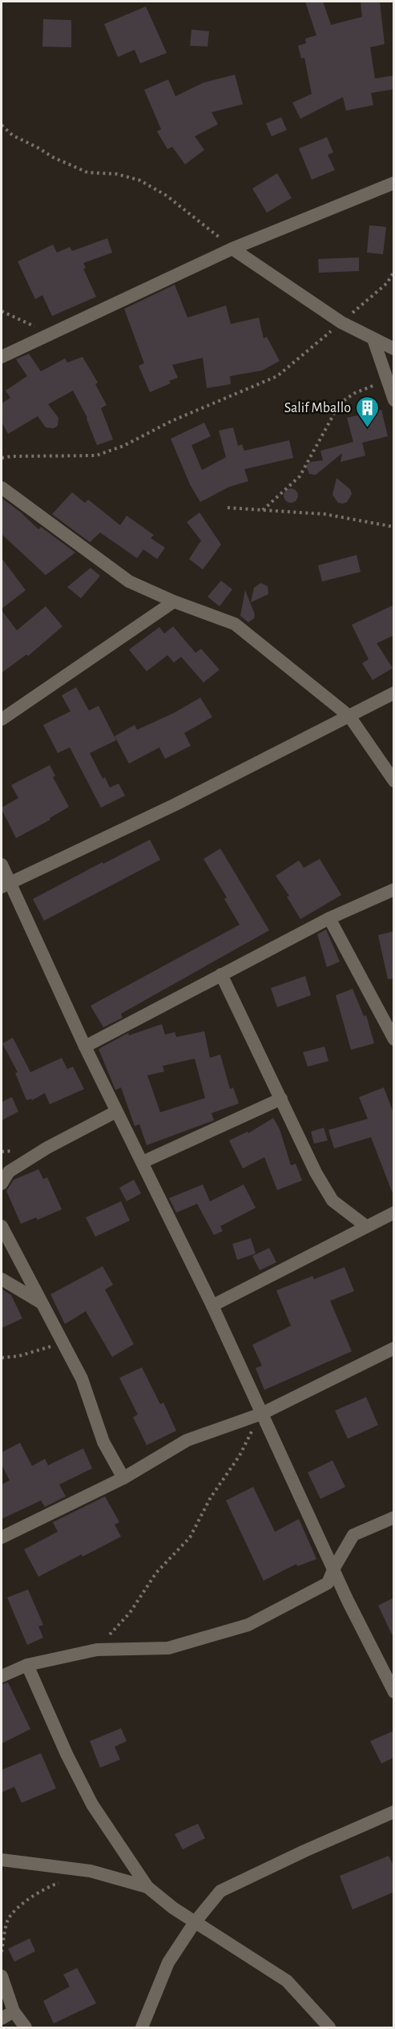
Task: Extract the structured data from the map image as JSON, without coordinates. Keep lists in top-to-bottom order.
{
  "places": {
    "building": ["Salif Mballo"]
  }
}
